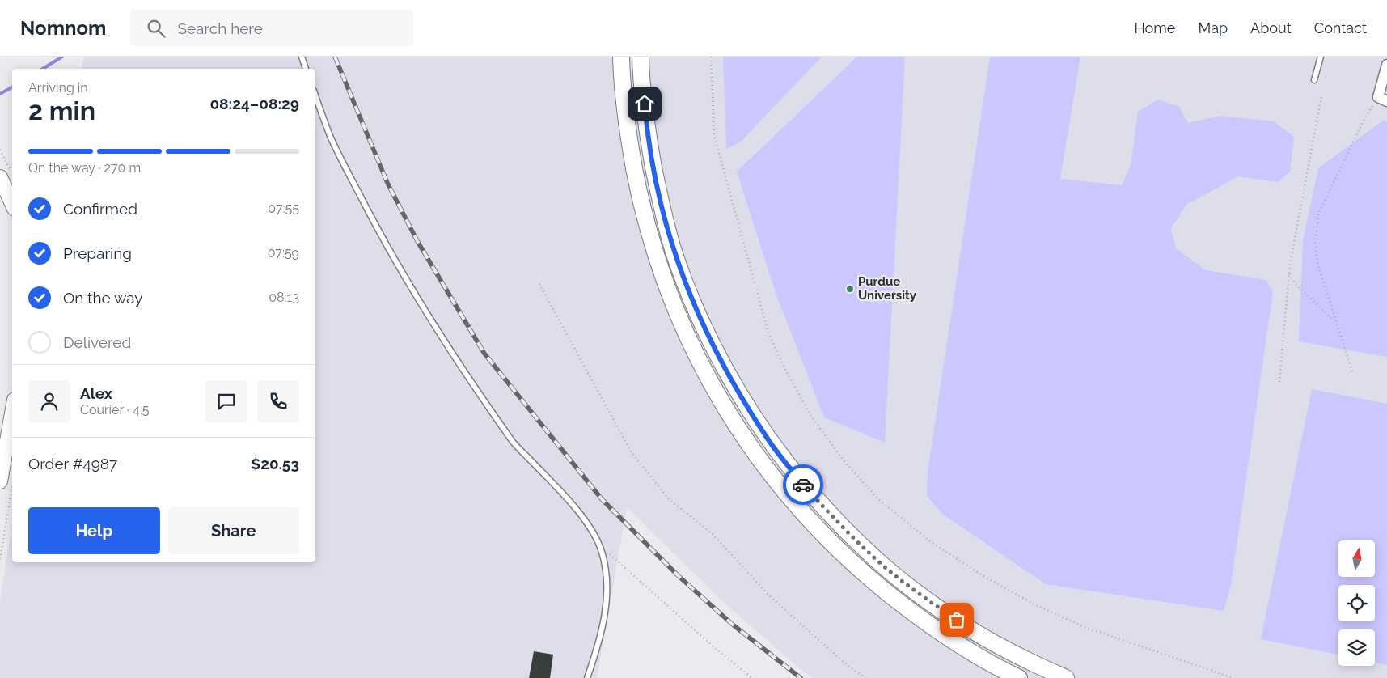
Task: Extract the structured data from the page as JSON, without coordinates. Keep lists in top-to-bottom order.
{
  "places": ["Purdue University"],
  "north": "top",
  "page": {
    "header": "Nomnom",
    "search": "Search here",
    "nav": [
      "Home",
      "Map",
      "About",
      "Contact"
    ],
    "heading": ["2 min", "Arriving in", "08:24–08:29"],
    "panel": [
      "Alex",
      "Courier · 4.5",
      "Order #4987",
      "$20.53"
    ],
    "bar": "On the way · 270 m",
    "list": [
      ["Confirmed", "07:55"],
      ["Preparing", "07:59"],
      ["On the way", "08:13"],
      "Delivered"
    ],
    "buttons": ["Help", "Share"]
  }
}
